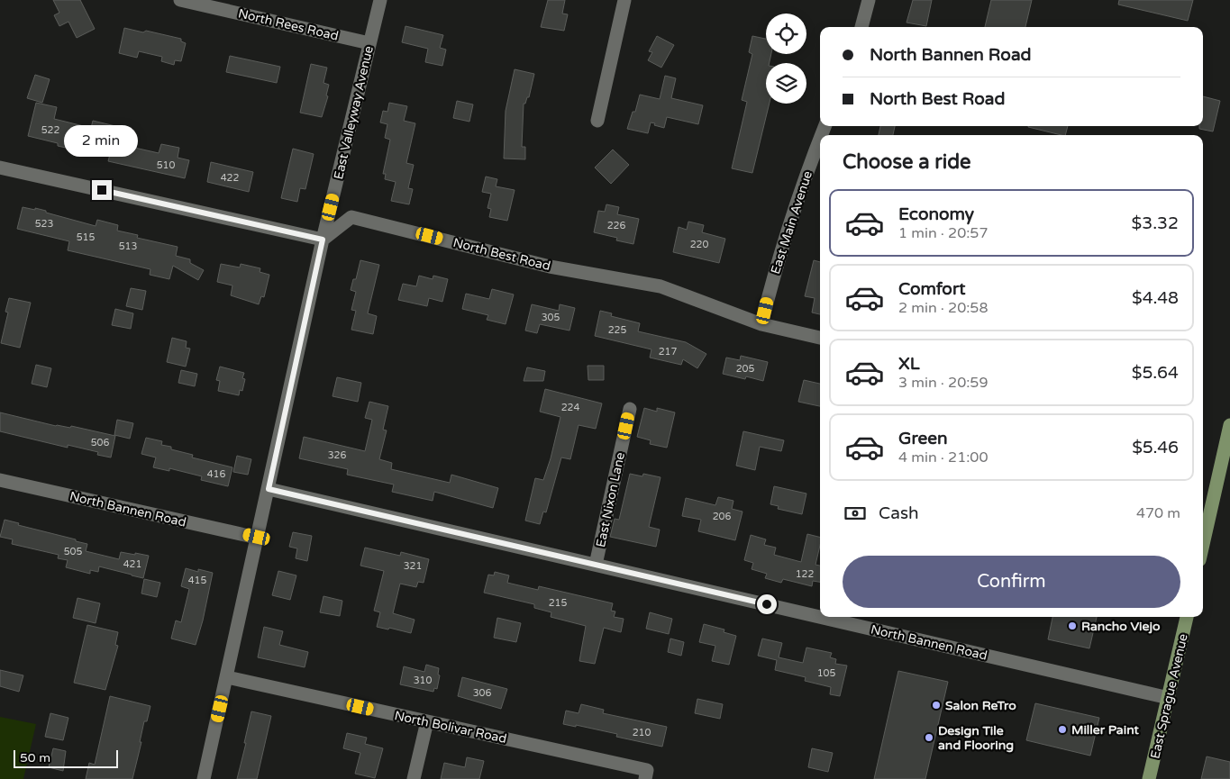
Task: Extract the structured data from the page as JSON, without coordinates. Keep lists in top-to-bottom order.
{
  "streets": {
    "main road": ["East Sprague Avenue"],
    "street": [
      "North Rees Road",
      "East Valleyway Avenue",
      "East Main Avenue",
      "North Best Road",
      "East Nixon Lane",
      "North Bannen Road",
      "North Bolivar Road"
    ]
  },
  "crossings": [
    ["North Rees Road", "East Valleyway Avenue"],
    ["East Valleyway Avenue", "North Best Road"],
    ["East Valleyway Avenue", "North Bannen Road"],
    ["East Valleyway Avenue", "North Bolivar Road"],
    ["East Main Avenue", "North Best Road"],
    ["East Nixon Lane", "North Bannen Road"],
    ["North Bannen Road", "East Sprague Avenue"]
  ],
  "places": [
    "Rancho Viejo",
    "Salon ReTro",
    "Miller Paint",
    "Design Tile and Flooring"
  ],
  "house_numbers": [
    "522",
    "510",
    "422",
    "523",
    "226",
    "515",
    "220",
    "513",
    "305",
    "225",
    "217",
    "205",
    "224",
    "506",
    "326",
    "416",
    "206",
    "505",
    "421",
    "321",
    "122",
    "415",
    "215",
    "105",
    "310",
    "306",
    "210"
  ],
  "scale_bar": "50 m",
  "page": {
    "banner": ["North Bannen Road", "North Best Road"],
    "bubble": "2 min",
    "heading": "Choose a ride",
    "list": [
      {
        "name": "Economy",
        "note": "1 min · 20:57",
        "value": "$3.32"
      },
      {
        "name": "Comfort",
        "note": "2 min · 20:58",
        "value": "$4.48"
      },
      {
        "name": "XL",
        "note": "3 min · 20:59",
        "value": "$5.64"
      },
      {
        "name": "Green",
        "note": "4 min · 21:00",
        "value": "$5.46"
      }
    ],
    "pay": ["Cash", "470 m"],
    "buttons": "Confirm",
    "scale": "50 m"
  }
}
